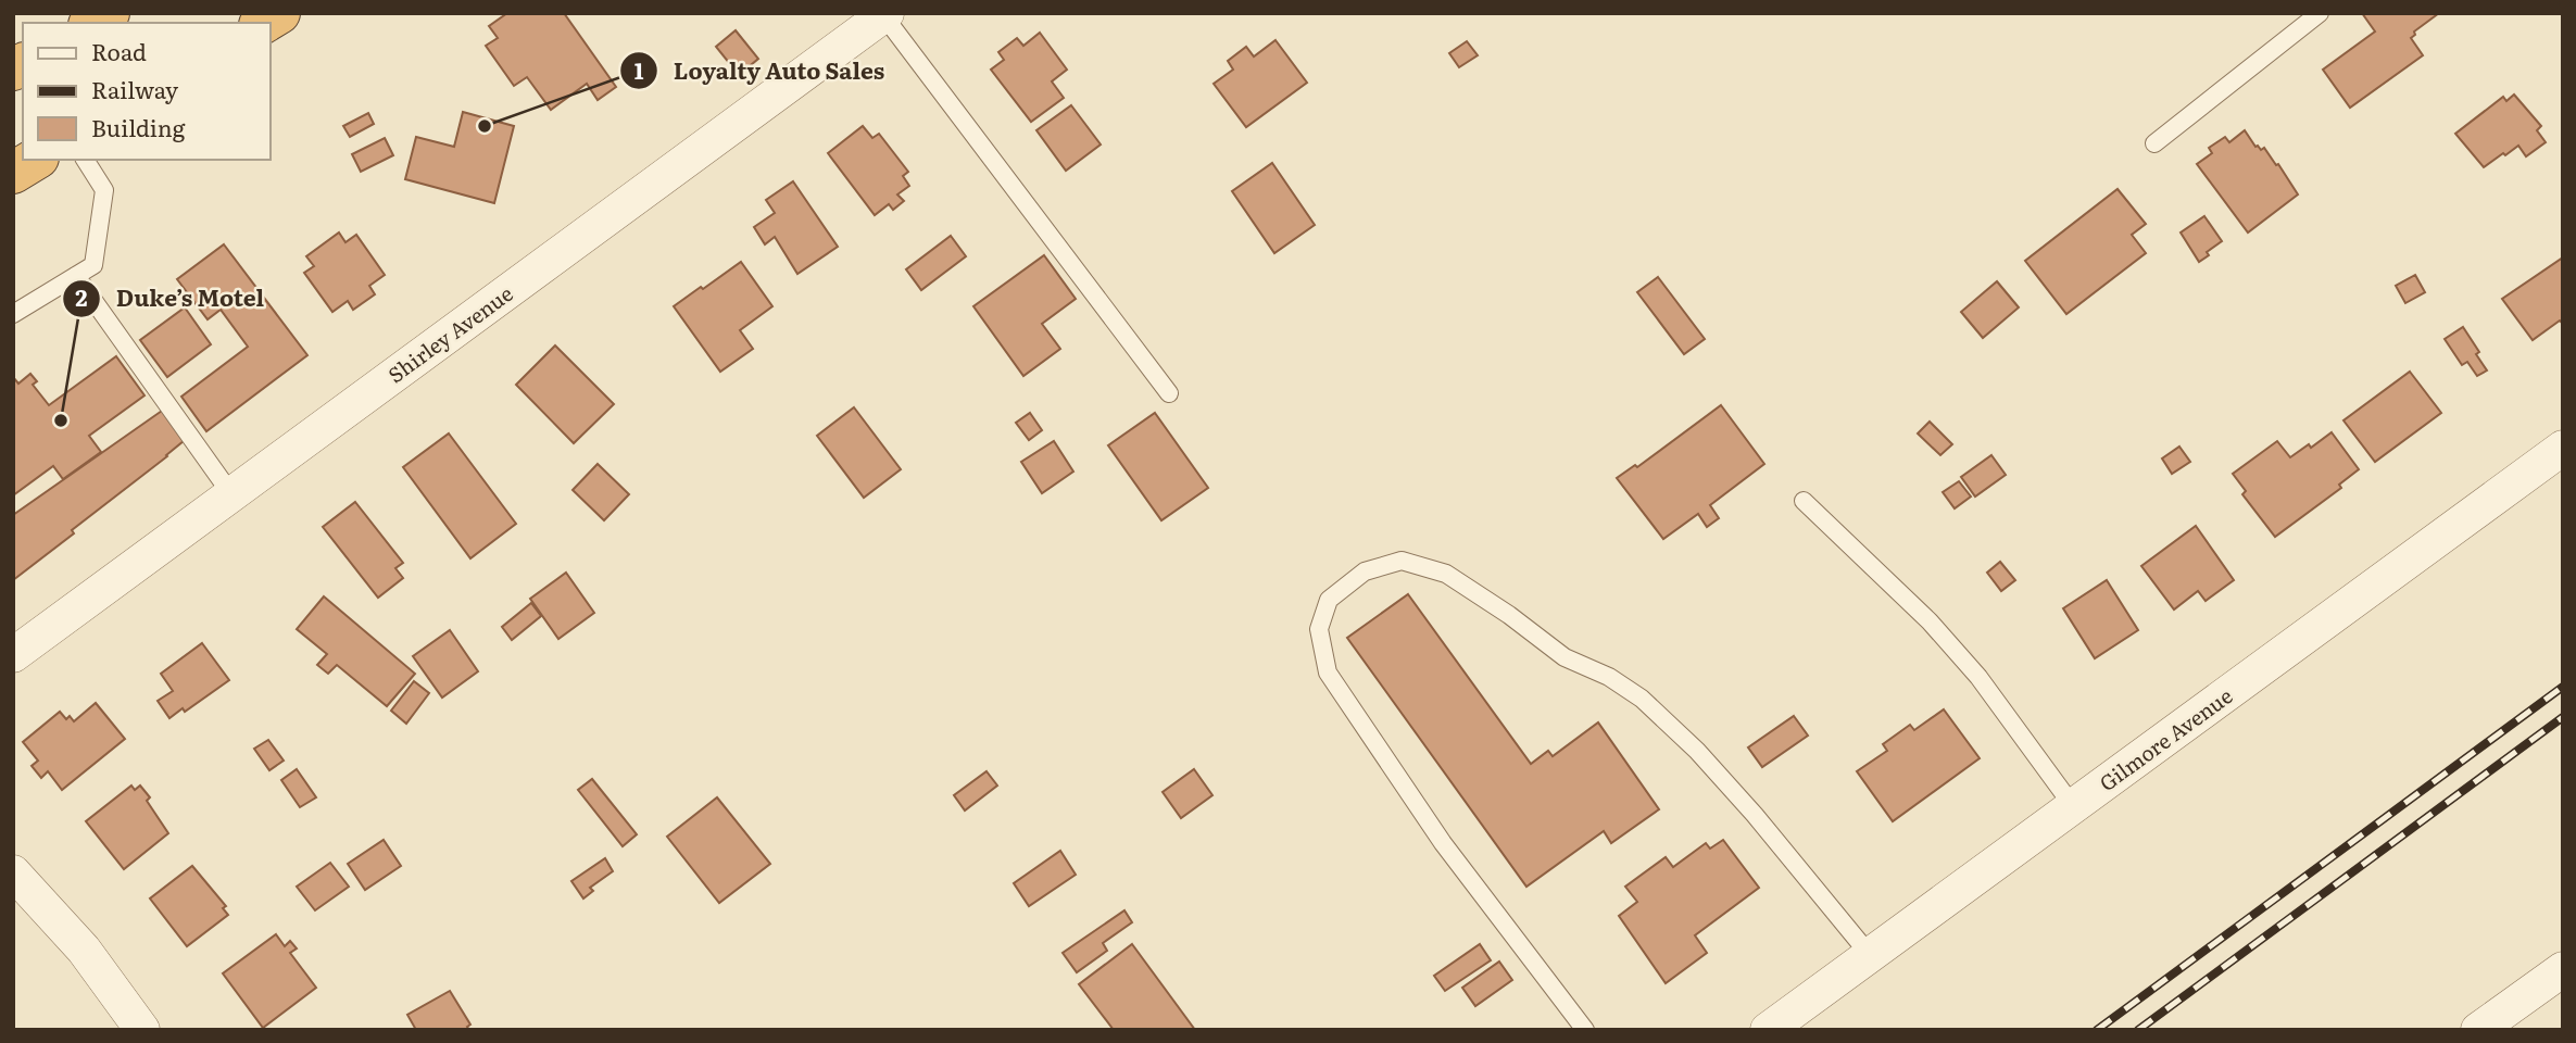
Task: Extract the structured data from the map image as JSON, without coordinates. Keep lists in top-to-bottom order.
{
  "streets": {
    "street": ["Shirley Avenue", "Gilmore Avenue"]
  },
  "places": ["Loyalty Auto Sales", "Duke’s Motel"],
  "legend": ["Road", "Railway", "Building"]
}
